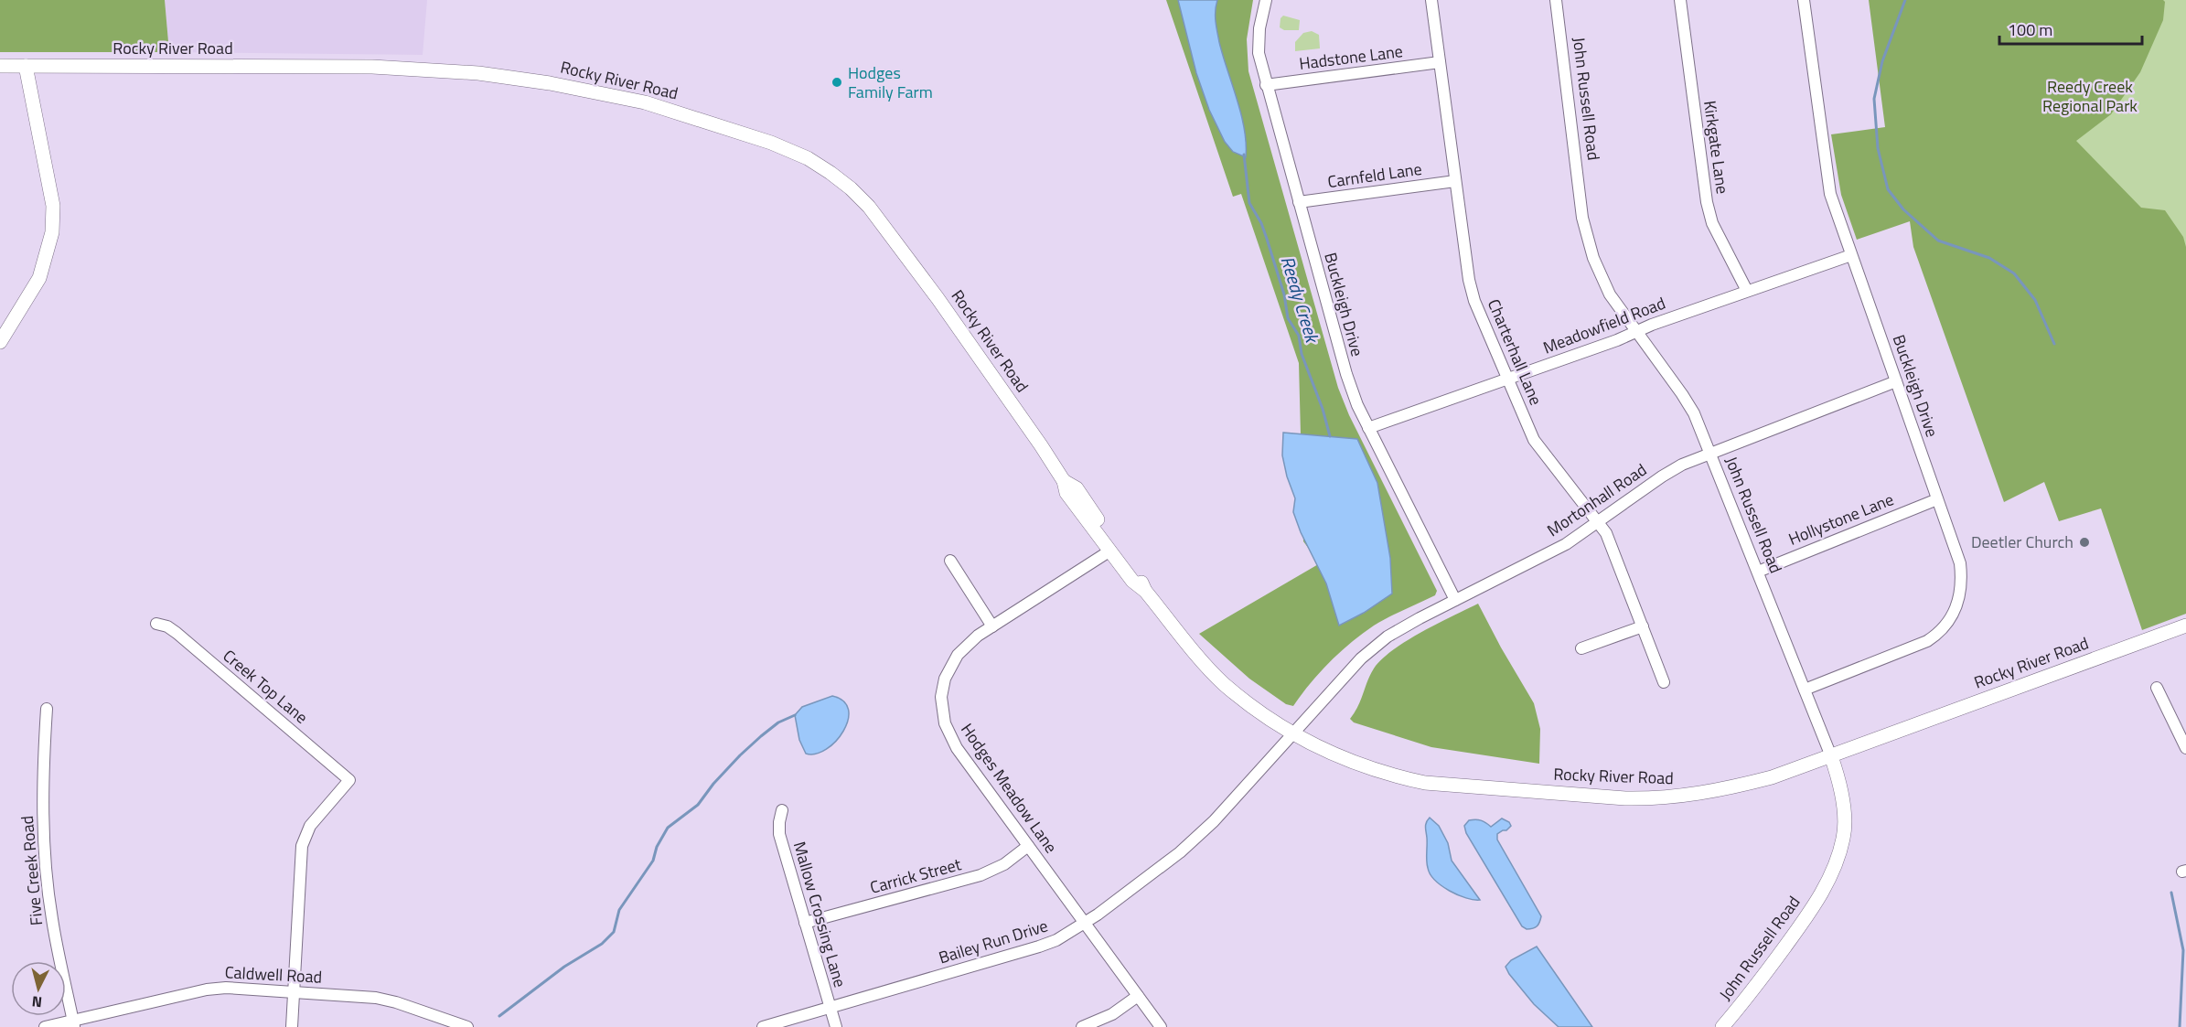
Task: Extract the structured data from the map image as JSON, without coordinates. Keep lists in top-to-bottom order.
{
  "streets": {
    "street": [
      "Rocky River Road",
      "Hadstone Lane",
      "John Russell Road",
      "Kirkgate Lane",
      "Carnfeld Lane",
      "Buckleigh Drive",
      "Meadowfield Road",
      "Charterhall Lane",
      "Mortonhall Road",
      "Hollystone Lane",
      "Creek Top Lane",
      "Hodges Meadow Lane",
      "Five Creek Road",
      "Carrick Street",
      "Mallow Crossing Lane",
      "Bailey Run Drive",
      "Caldwell Road"
    ]
  },
  "crossings": [
    ["Rocky River Road", "John Russell Road"],
    ["Rocky River Road", "Mortonhall Road"],
    ["Rocky River Road", "Hodges Meadow Lane"],
    ["Rocky River Road", "Bailey Run Drive"],
    ["Hadstone Lane", "Buckleigh Drive"],
    ["Hadstone Lane", "Charterhall Lane"],
    ["John Russell Road", "Buckleigh Drive"],
    ["John Russell Road", "Meadowfield Road"],
    ["John Russell Road", "Mortonhall Road"],
    ["John Russell Road", "Hollystone Lane"],
    ["Kirkgate Lane", "Meadowfield Road"],
    ["Carnfeld Lane", "Buckleigh Drive"],
    ["Carnfeld Lane", "Charterhall Lane"],
    ["Buckleigh Drive", "Meadowfield Road"],
    ["Buckleigh Drive", "Mortonhall Road"],
    ["Buckleigh Drive", "Hollystone Lane"],
    ["Meadowfield Road", "Charterhall Lane"],
    ["Charterhall Lane", "Mortonhall Road"],
    ["Mortonhall Road", "Bailey Run Drive"],
    ["Creek Top Lane", "Caldwell Road"],
    ["Hodges Meadow Lane", "Carrick Street"],
    ["Hodges Meadow Lane", "Bailey Run Drive"],
    ["Five Creek Road", "Caldwell Road"],
    ["Carrick Street", "Mallow Crossing Lane"],
    ["Mallow Crossing Lane", "Bailey Run Drive"]
  ],
  "water": ["Reedy Creek"],
  "parks": ["Reedy Creek Regional Park"],
  "places": ["Hodges Family Farm", "Deetler Church"],
  "scale_bar": "100 m",
  "north": "bottom"
}
